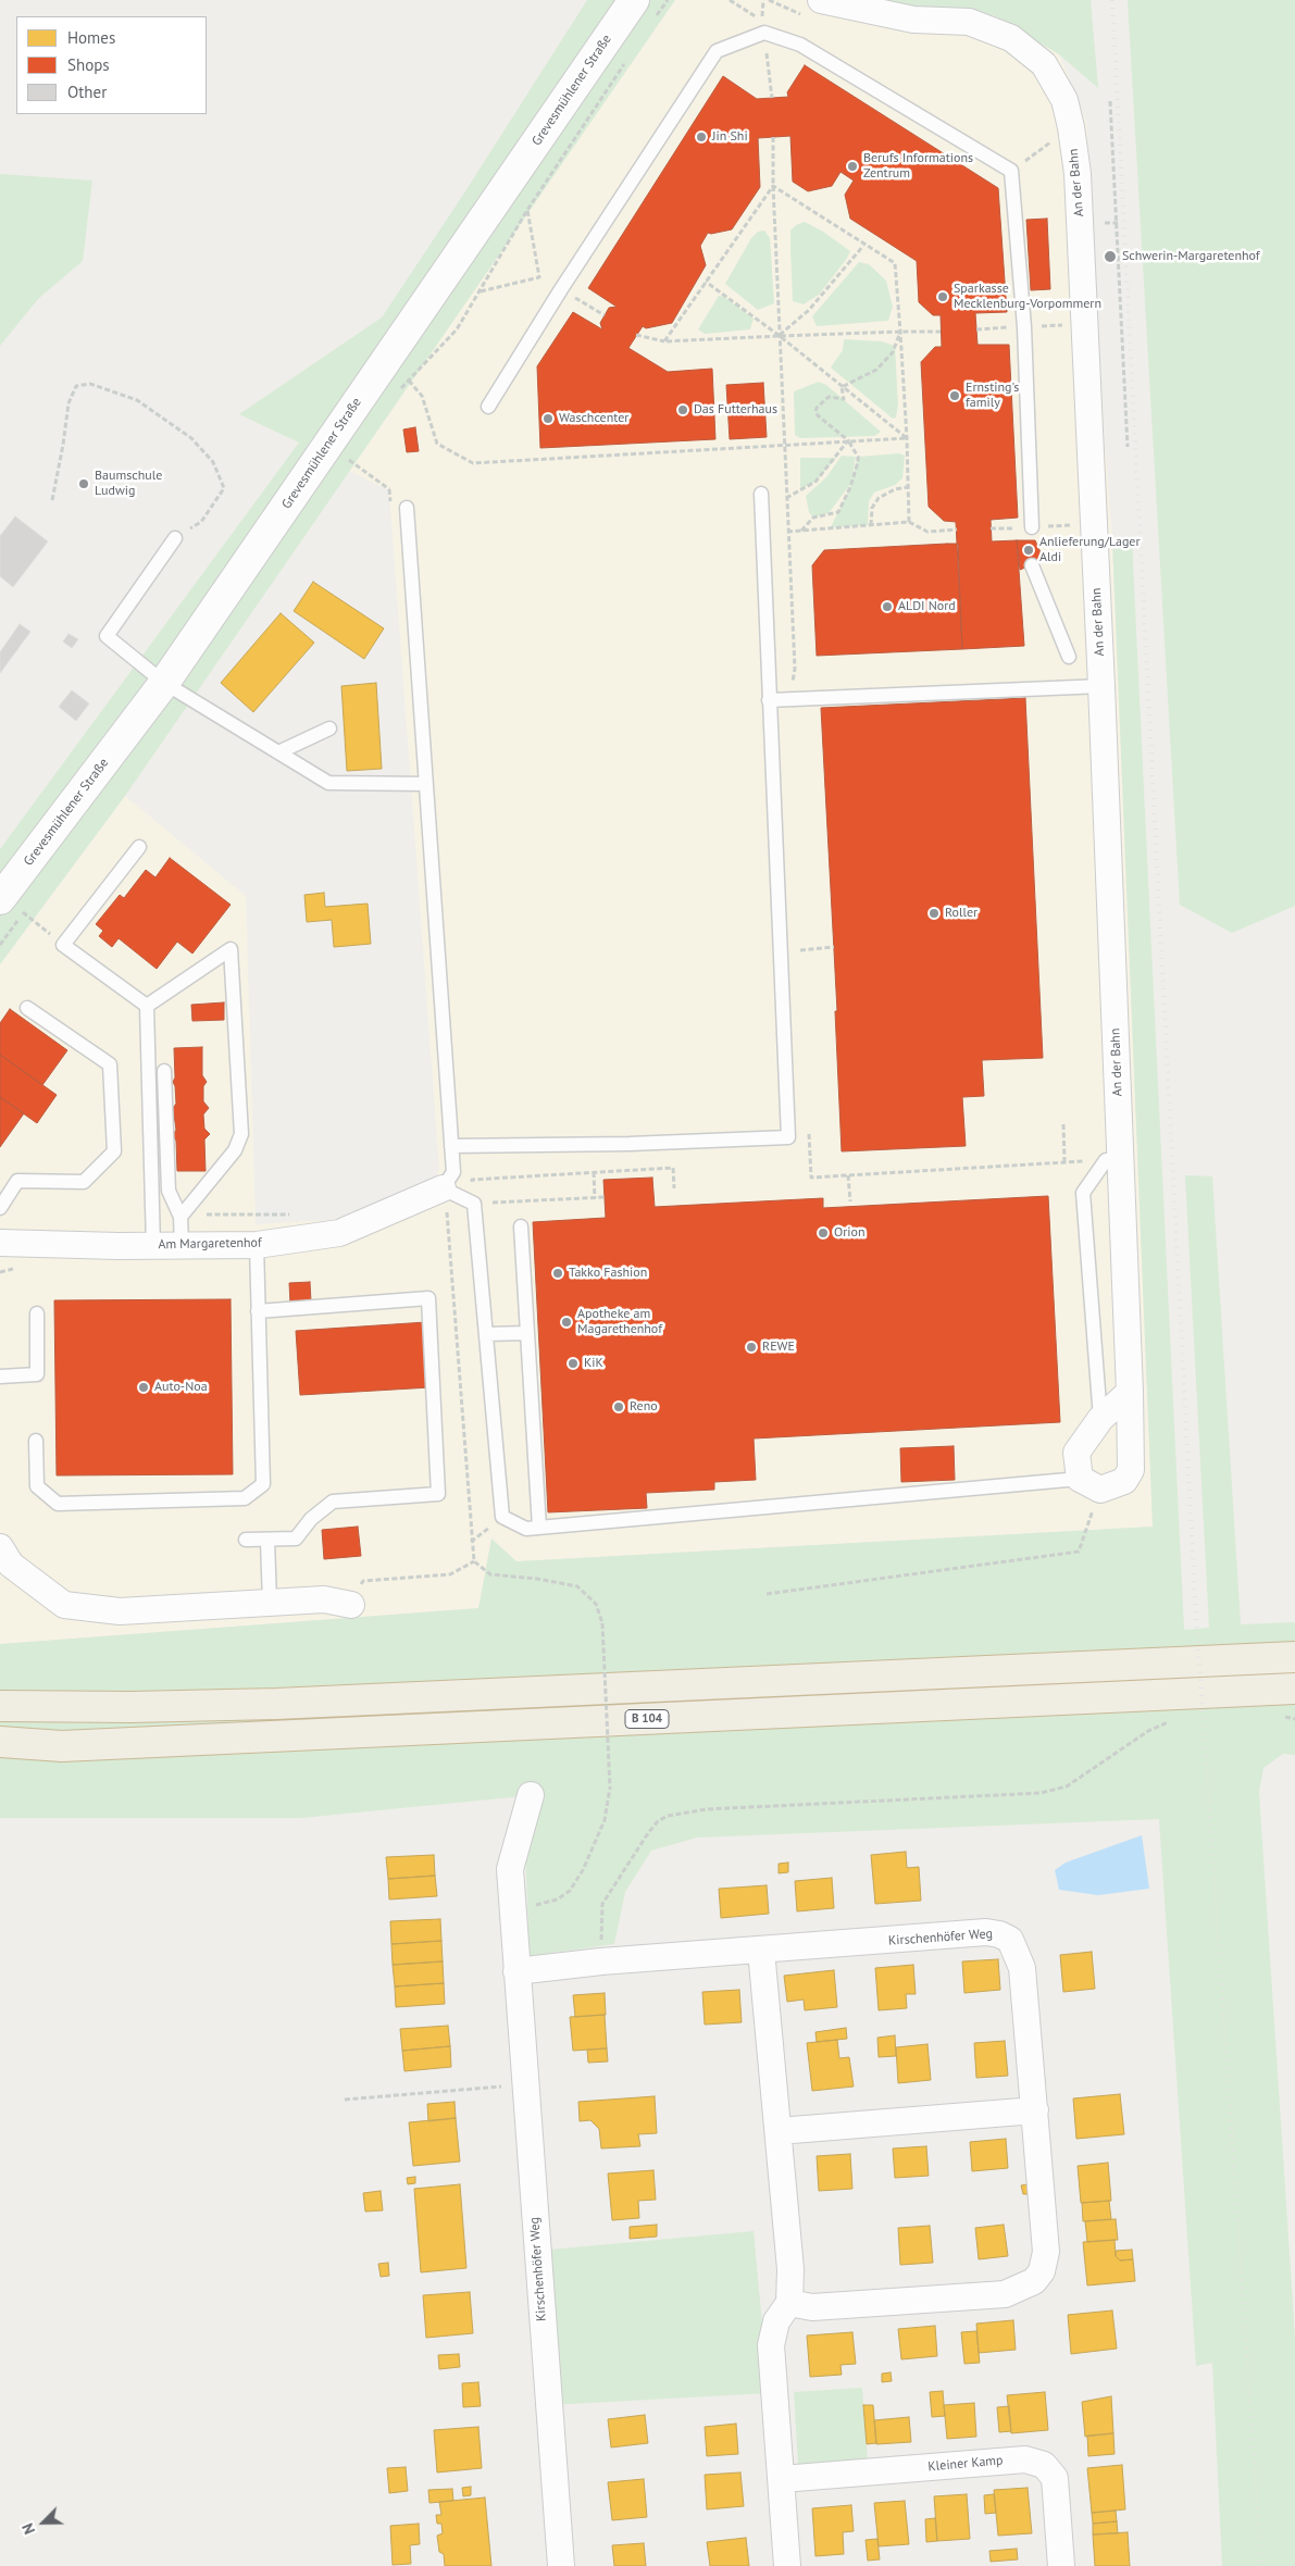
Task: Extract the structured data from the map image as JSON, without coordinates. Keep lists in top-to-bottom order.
{
  "streets": {
    "highway": ["B 104"],
    "street": [
      "Grevesmühlener Straße",
      "An der Bahn",
      "Am Margaretenhof",
      "Kirschenhöfer Weg",
      "Kleiner Kamp"
    ]
  },
  "places": [
    "Jin Shi",
    "Berufs Informations Zentrum",
    "Schwerin-Margaretenhof",
    "Sparkasse Mecklenburg-Vorpommern",
    "Ernsting's family",
    "Das Futterhaus",
    "Waschcenter",
    "Baumschule Ludwig",
    "Anlieferung/Lager Aldi",
    "ALDI Nord",
    "Roller",
    "Orion",
    "Takko Fashion",
    "Apotheke am Magarethenhof",
    "REWE",
    "KiK",
    "Auto-Noa",
    "Reno"
  ],
  "legend": ["Homes", "Shops", "Other"],
  "north": "bottom left"
}
